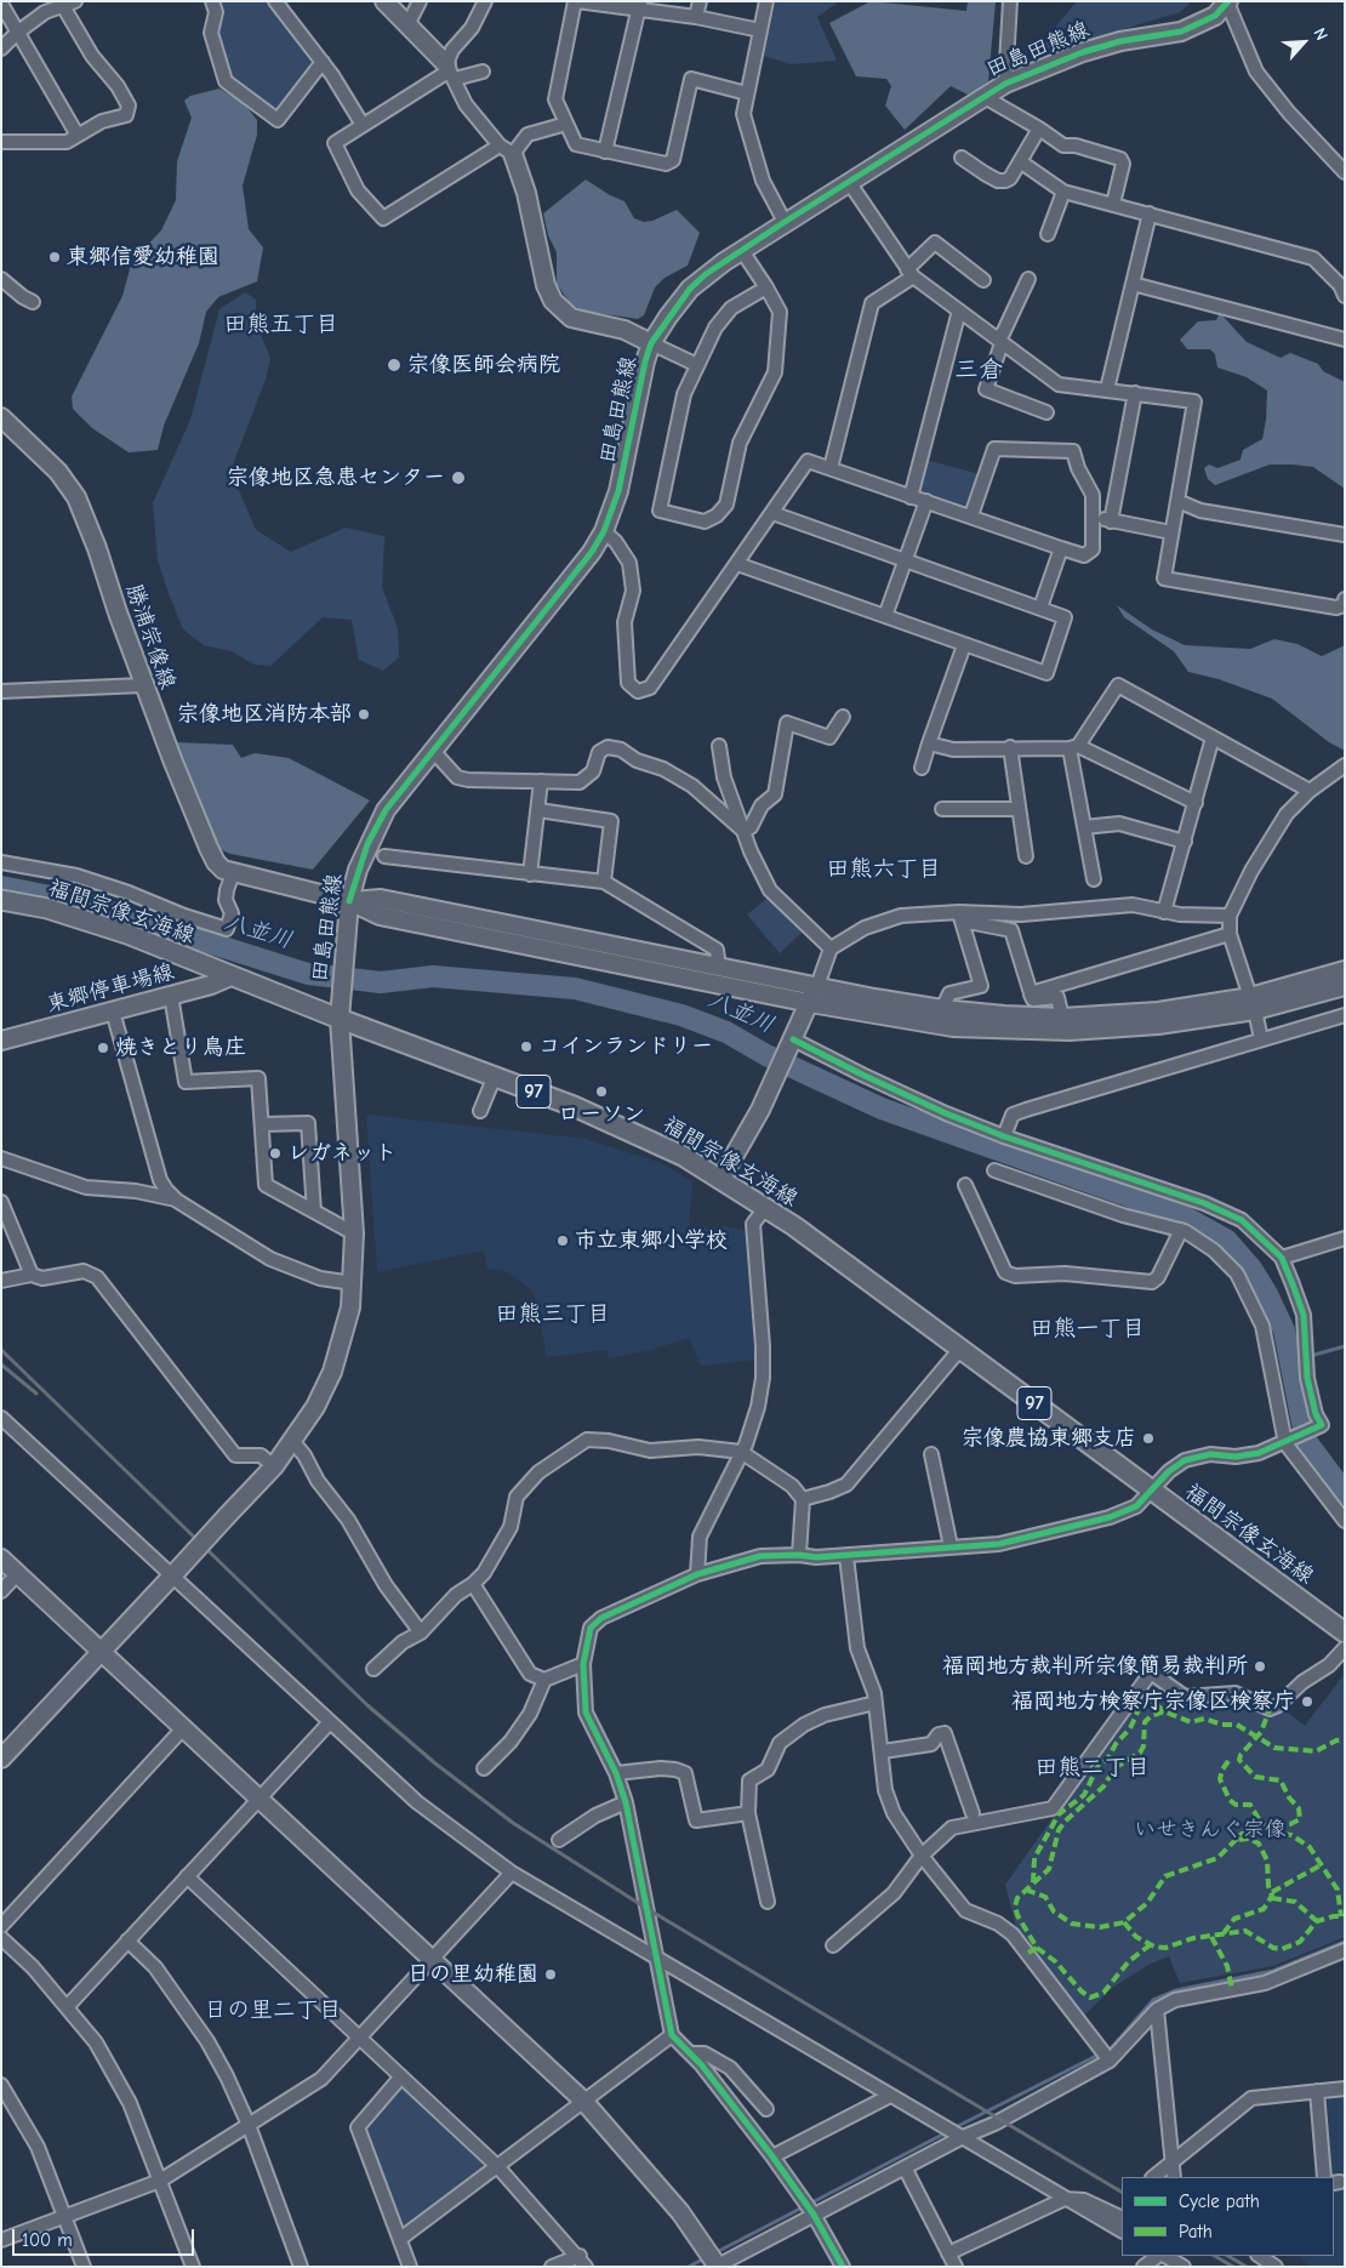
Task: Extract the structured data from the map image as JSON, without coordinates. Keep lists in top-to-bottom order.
{
  "streets": {
    "main road": ["福間宗像玄海線", "97"],
    "street": ["田島田熊線", "勝浦宗像線", "東郷停車場線"]
  },
  "crossings": [
    ["田島田熊線", "福間宗像玄海線"],
    ["福間宗像玄海線", "東郷停車場線"]
  ],
  "districts": [
    "田熊五丁目",
    "三倉",
    "田熊六丁目",
    "田熊三丁目",
    "田熊一丁目",
    "田熊二丁目",
    "日の里二丁目"
  ],
  "water": ["八並川"],
  "parks": ["いせきんぐ宗像"],
  "places": [
    "東郷信愛幼稚園",
    "宗像医師会病院",
    "宗像地区急患センター",
    "宗像地区消防本部",
    "コインランドリー",
    "焼きとり鳥庄",
    "ローソン",
    "レガネット",
    "市立東郷小学校",
    "宗像農協東郷支店",
    "福岡地方裁判所宗像簡易裁判所",
    "福岡地方検察庁宗像区検察庁",
    "日の里幼稚園"
  ],
  "legend": ["Cycle path", "Path"],
  "scale_bar": "100 m",
  "north": "top right"
}
